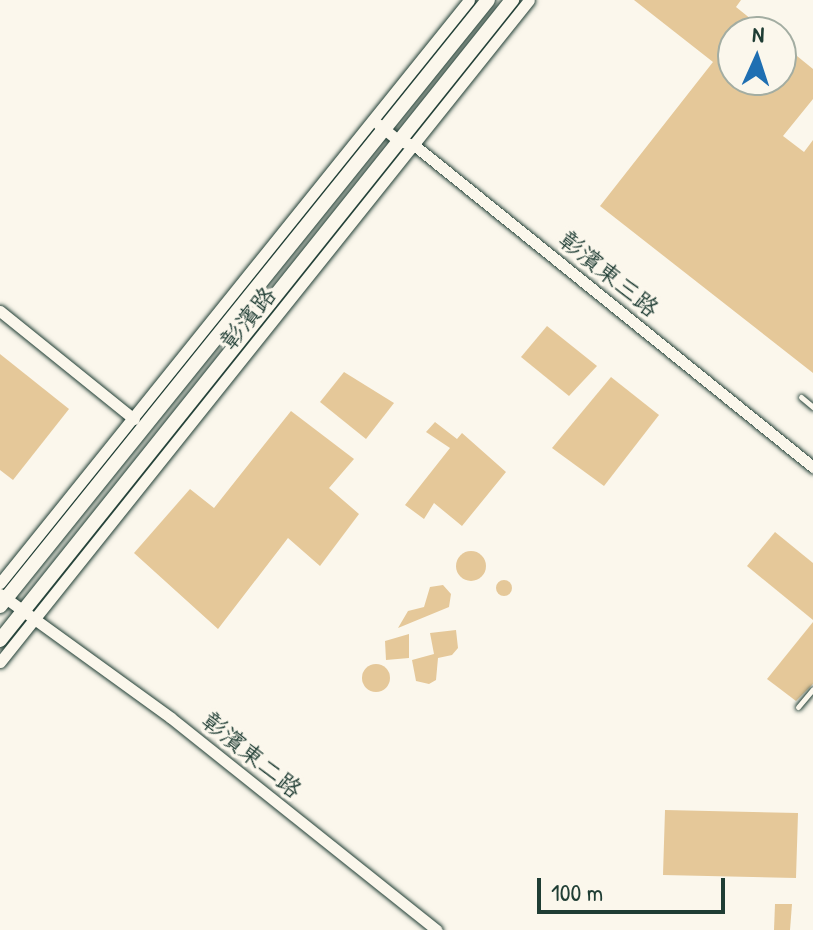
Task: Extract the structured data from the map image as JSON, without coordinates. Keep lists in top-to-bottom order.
{
  "streets": {
    "street": ["彰濱東三路", "彰濱路", "彰濱東二路"]
  },
  "crossings": [
    ["彰濱東三路", "彰濱路"],
    ["彰濱路", "彰濱東二路"]
  ],
  "scale_bar": "100 m",
  "north": "top"
}
